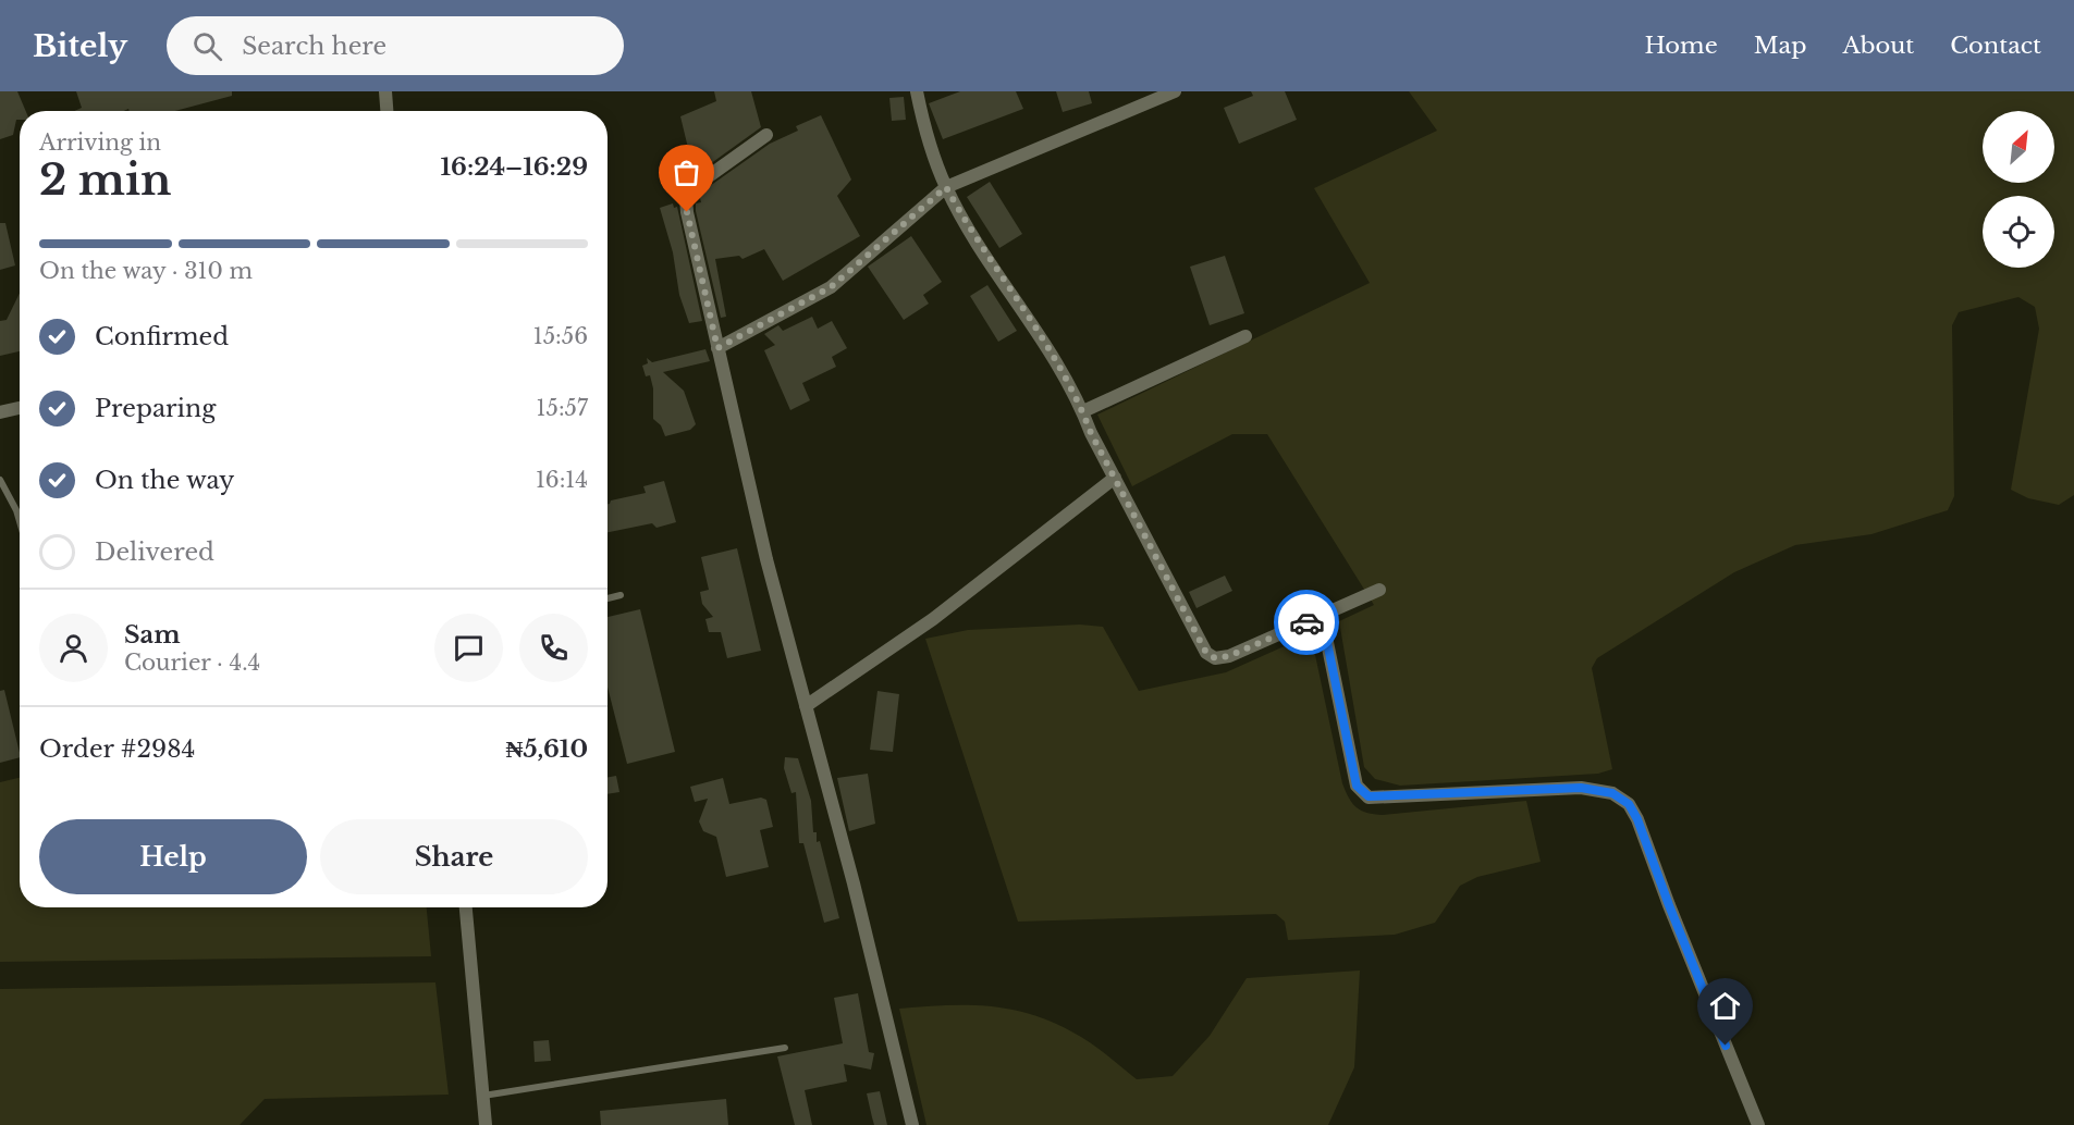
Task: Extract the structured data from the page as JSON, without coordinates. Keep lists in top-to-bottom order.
{
  "north": "top right",
  "page": {
    "header": "Bitely",
    "search": "Search here",
    "nav": [
      "Home",
      "Map",
      "About",
      "Contact"
    ],
    "heading": ["2 min", "Arriving in", "16:24–16:29"],
    "panel": [
      "Sam",
      "Courier · 4.4",
      "Order #2984",
      "₦5,610"
    ],
    "bar": "On the way · 310 m",
    "list": [
      ["Confirmed", "15:56"],
      ["Preparing", "15:57"],
      ["On the way", "16:14"],
      "Delivered"
    ],
    "buttons": ["Help", "Share"]
  }
}
